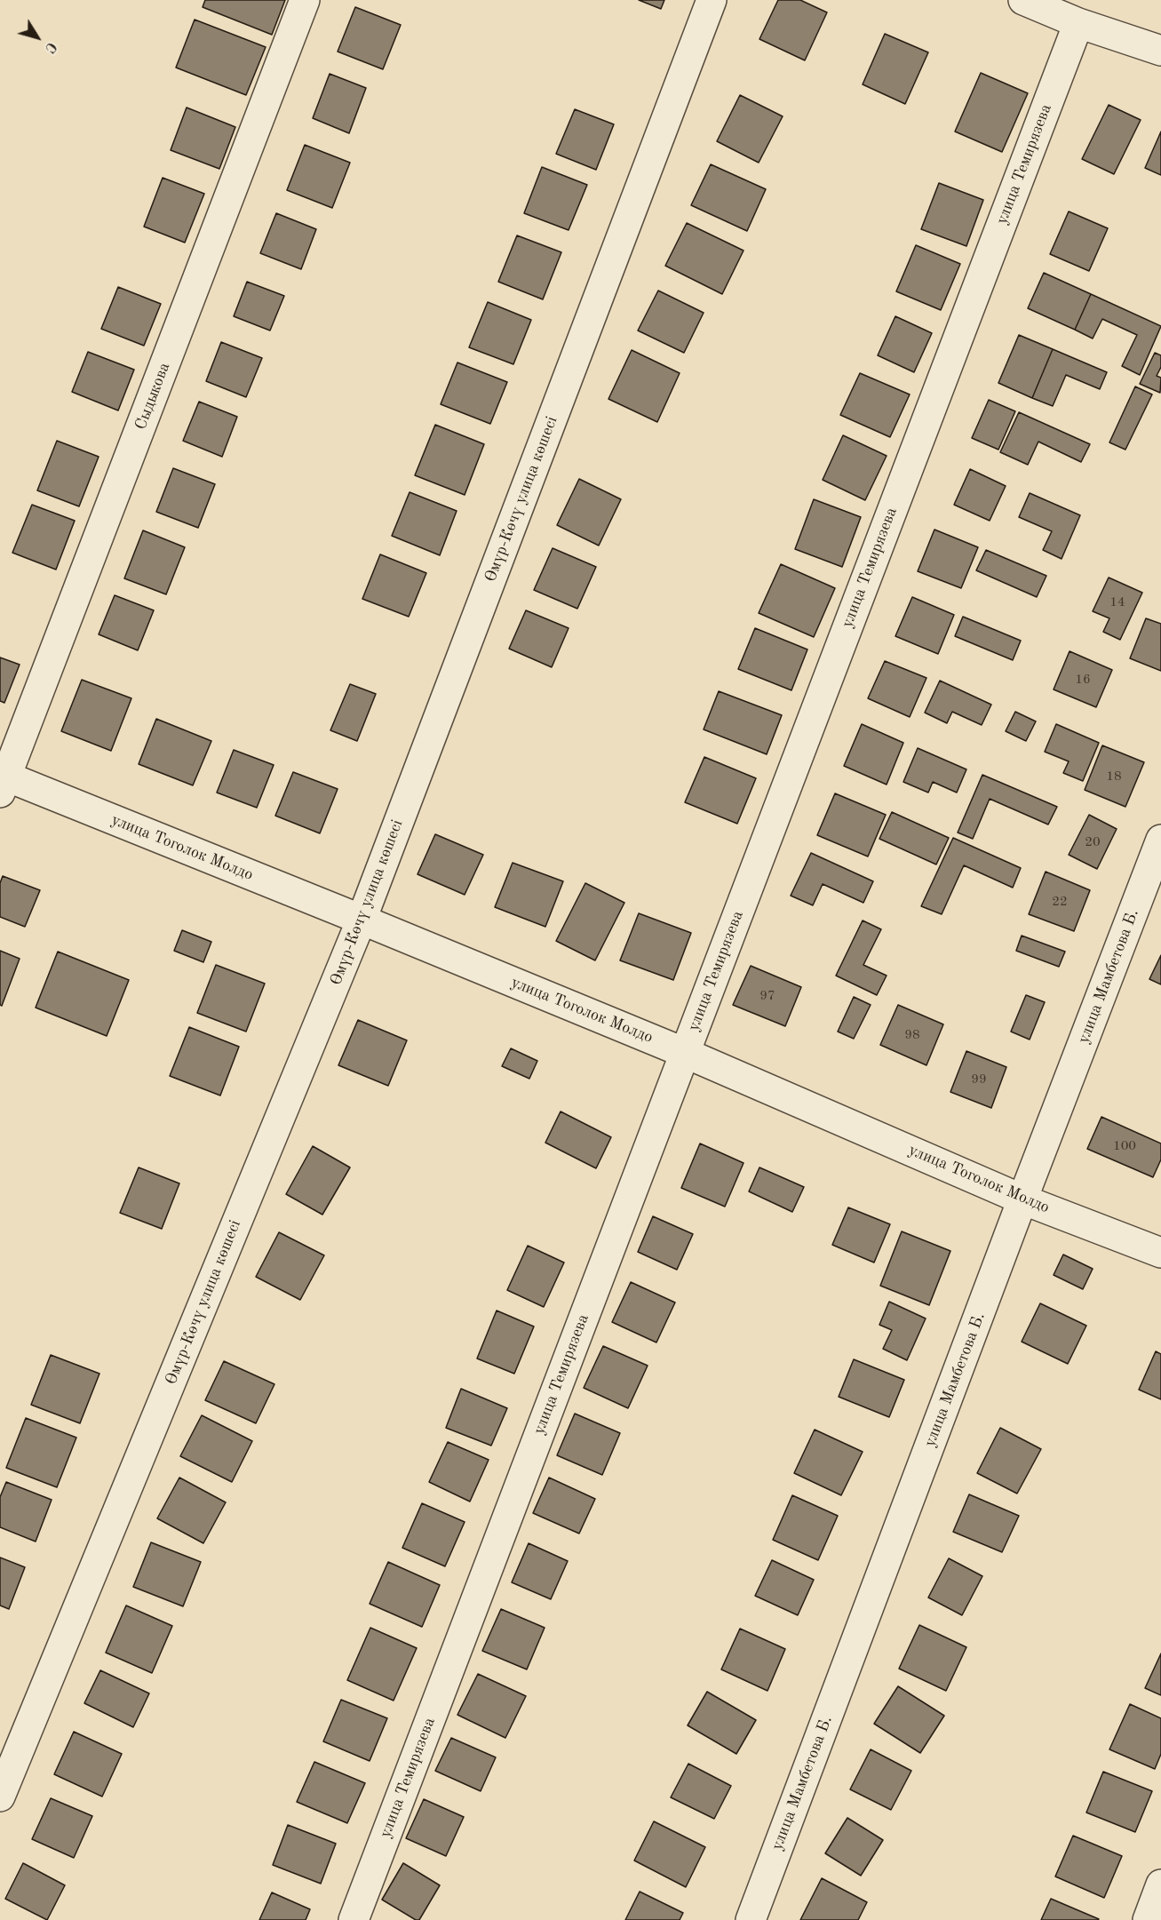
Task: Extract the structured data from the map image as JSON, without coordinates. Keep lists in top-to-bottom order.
{
  "streets": {
    "street": [
      "улица Темирязева",
      "Сыдыкова",
      "Өмүр-Көчү улица көшесі",
      "улица Тоголок Молдо",
      "улица Мамбетова Б."
    ]
  },
  "crossings": [
    ["улица Темирязева", "улица Тоголок Молдо"],
    ["Сыдыкова", "улица Тоголок Молдо"],
    ["Өмүр-Көчү улица көшесі", "улица Тоголок Молдо"],
    ["улица Тоголок Молдо", "улица Мамбетова Б."]
  ],
  "house_numbers": [
    "14",
    "16",
    "18",
    "20",
    "22",
    "97",
    "98",
    "99",
    "100"
  ],
  "north": "bottom right"
}
